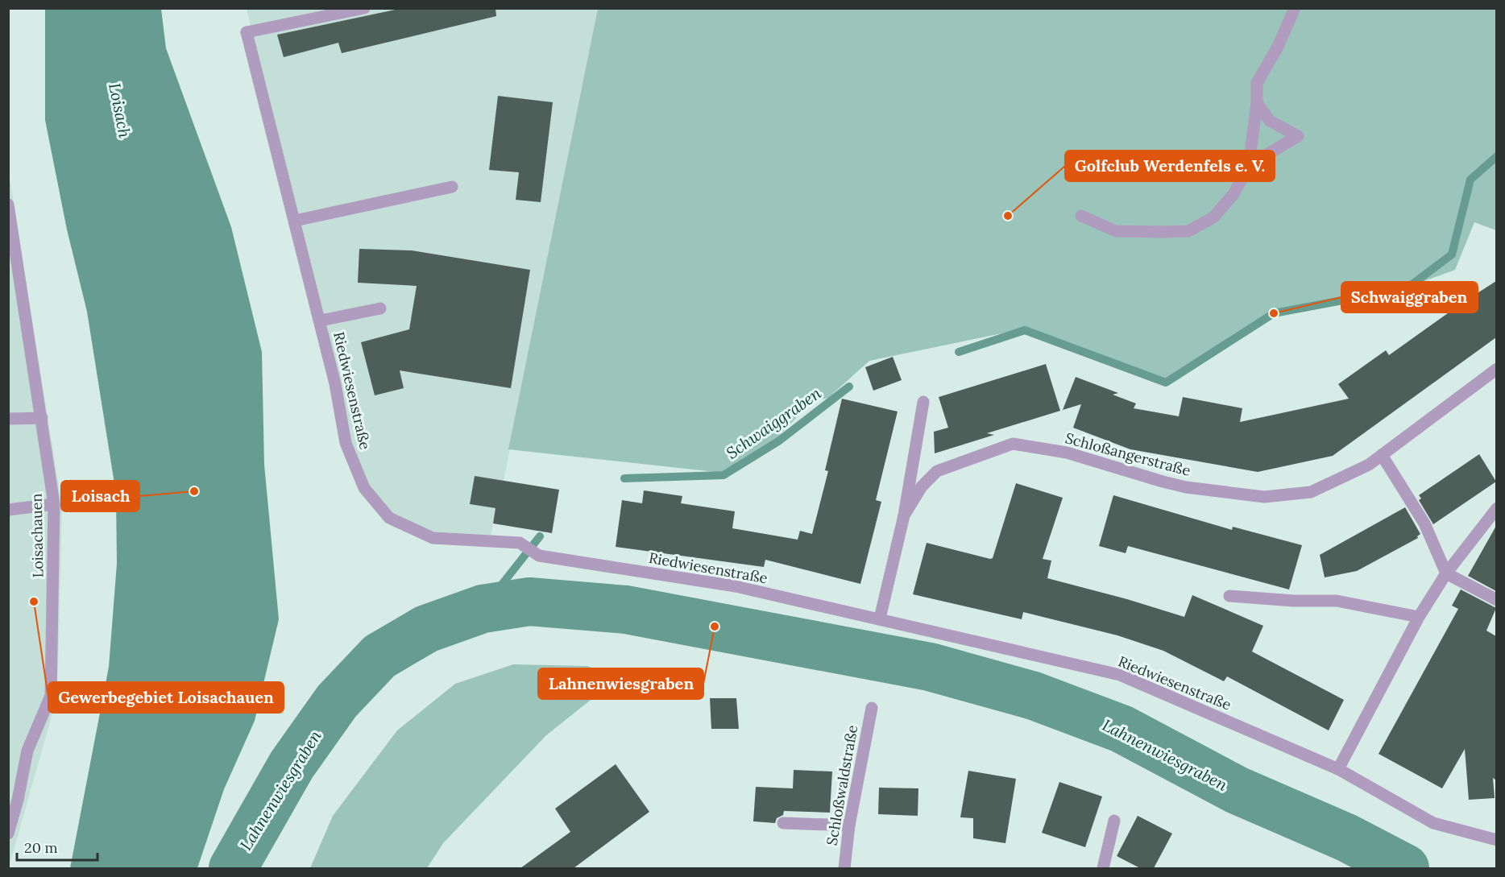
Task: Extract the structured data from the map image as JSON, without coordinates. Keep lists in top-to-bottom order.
{
  "streets": {
    "street": [
      "Riedwiesenstraße",
      "Schloßangerstraße",
      "Loisachauen",
      "Schloßwaldstraße"
    ]
  },
  "crossings": [
    ["Riedwiesenstraße", "Schloßangerstraße"]
  ],
  "water": ["Loisach", "Schwaiggraben", "Lahnenwiesgraben"],
  "places": [
    "Golfclub Werdenfels e. V.",
    "Schwaiggraben",
    "Loisach",
    "Gewerbegebiet Loisachauen",
    "Lahnenwiesgraben"
  ],
  "scale_bar": "20 m"
}
